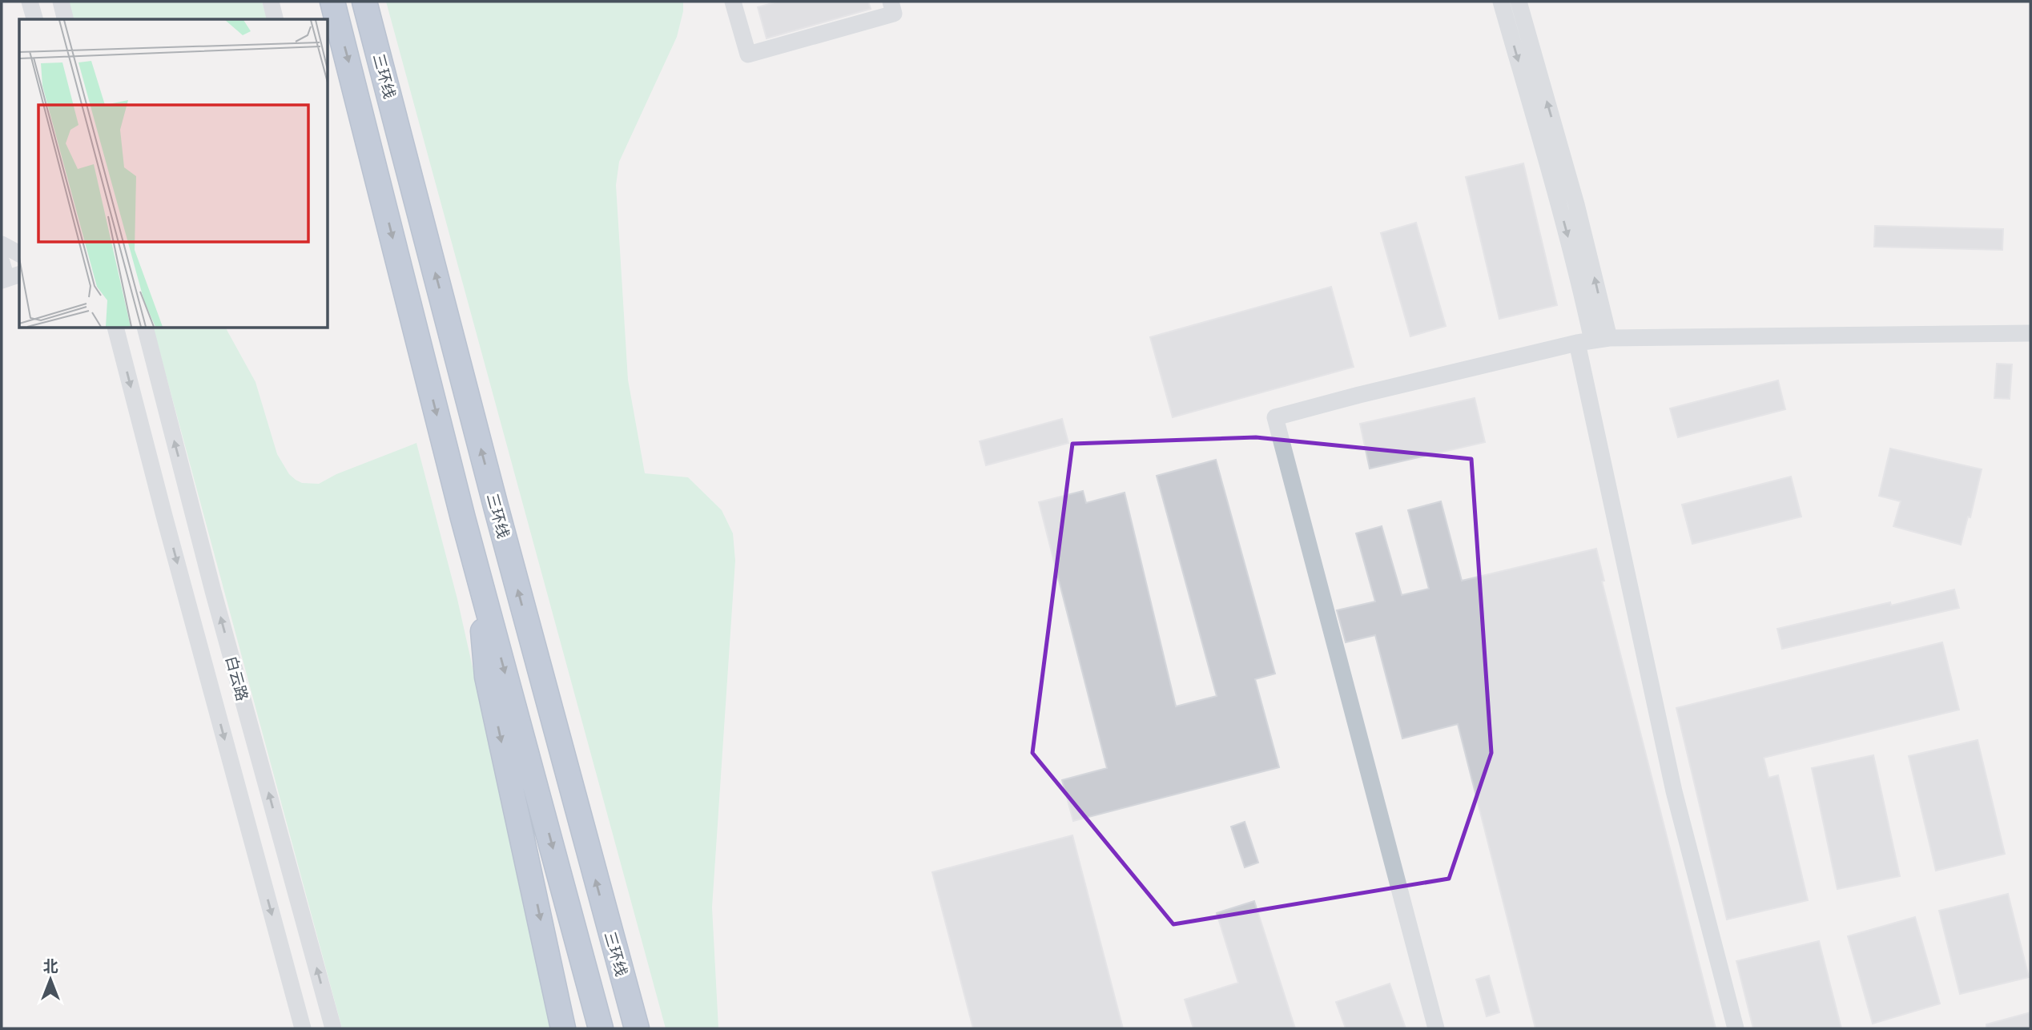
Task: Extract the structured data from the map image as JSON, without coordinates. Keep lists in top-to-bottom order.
{
  "streets": {
    "highway": ["三环线"],
    "street": ["白云路"]
  },
  "north": "top"
}
